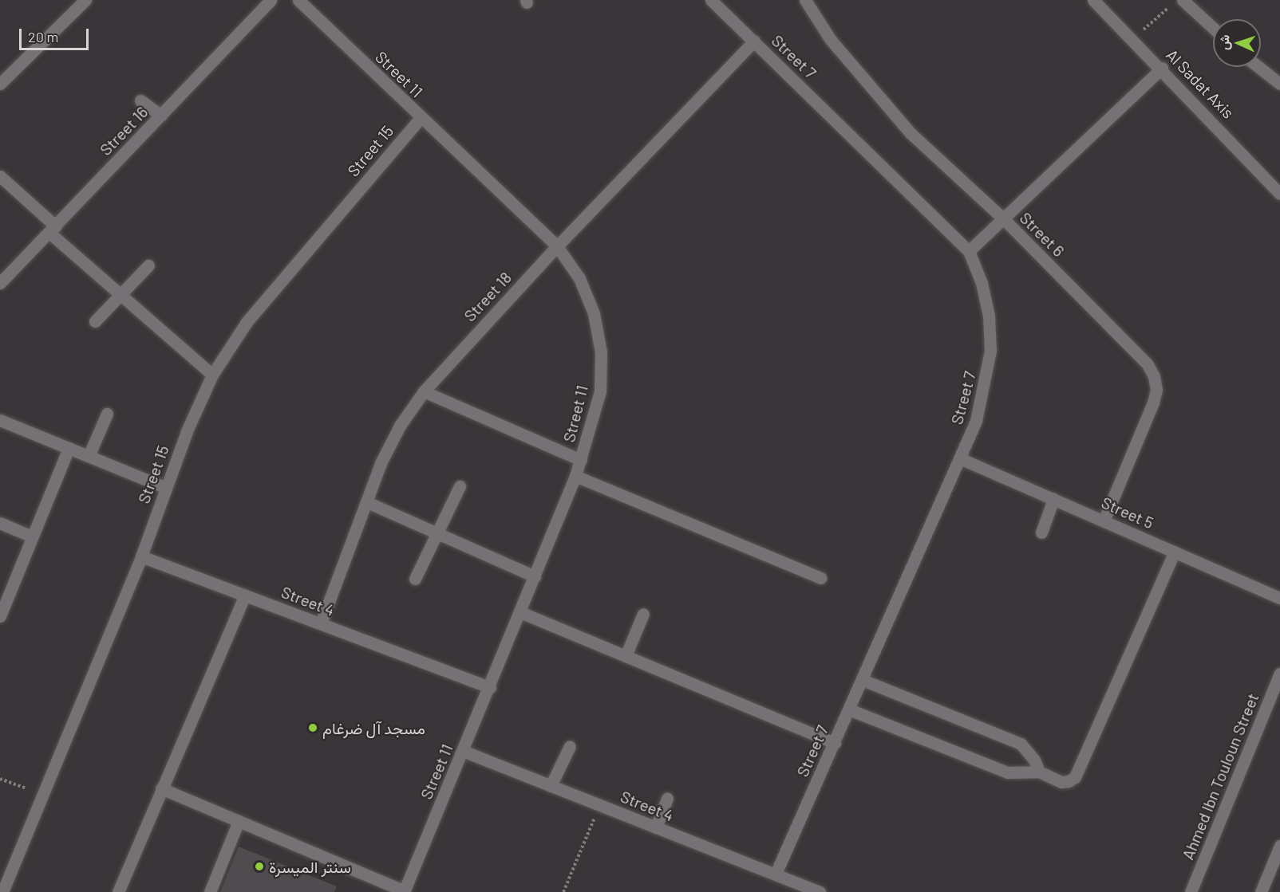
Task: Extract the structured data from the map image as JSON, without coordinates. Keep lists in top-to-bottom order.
{
  "streets": {
    "street": [
      "Street 7",
      "Street 11",
      "Al Sadat Axis",
      "Street 16",
      "Street 15",
      "Street 6",
      "Street 18",
      "Street 5",
      "Street 4",
      "Ahmed Ibn Touloun Street"
    ]
  },
  "crossings": [
    ["Street 7", "Street 18"],
    ["Street 7", "Street 5"],
    ["Street 7", "Street 4"],
    ["Street 11", "Street 15"],
    ["Street 11", "Street 18"],
    ["Street 11", "Street 4"],
    ["Street 15", "Street 4"],
    ["Street 6", "Street 5"],
    ["Street 18", "Street 4"]
  ],
  "places": ["مسجد آل ضرغام", "سنتر الميسرة"],
  "scale_bar": "20 m",
  "north": "left"
}
